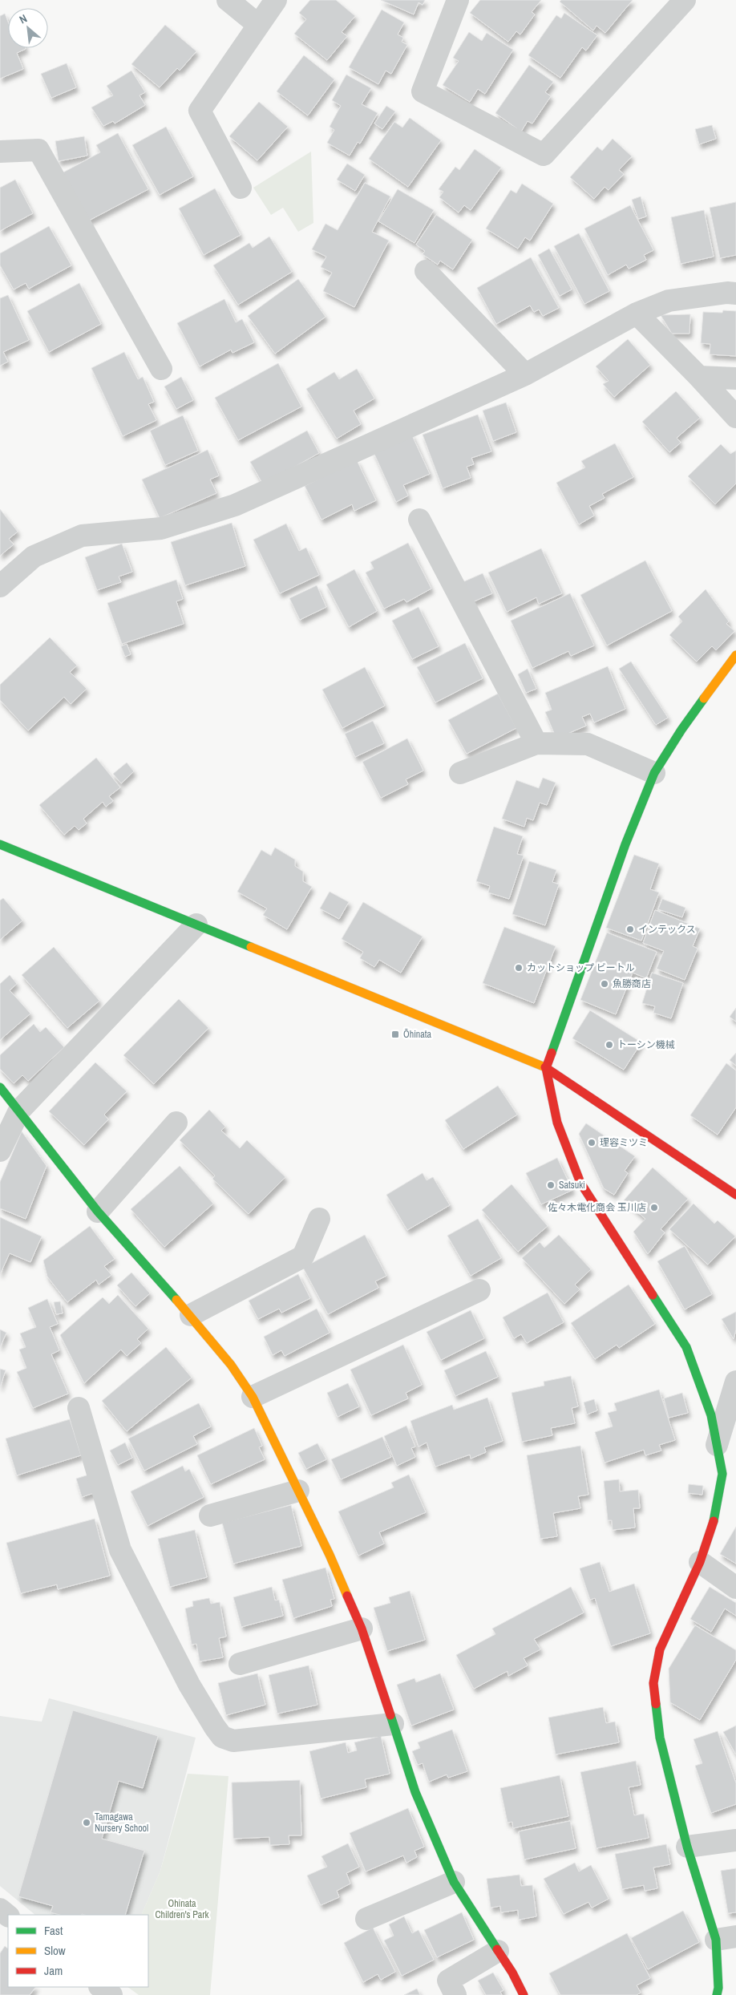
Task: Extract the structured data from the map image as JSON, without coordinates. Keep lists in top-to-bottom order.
{
  "parks": ["Ohinata Children's Park"],
  "places": {
    "other": [
      "インテックス",
      "カットショップ ビートル",
      "魚勝商店",
      "トーシン機械",
      "理容ミツミ",
      "Satsuki",
      "佐々木電化商会 玉川店",
      "Tamagawa Nursery School"
    ],
    "transit": ["Ōhinata"]
  },
  "legend": ["Fast", "Slow", "Jam"],
  "north": "top left"
}
